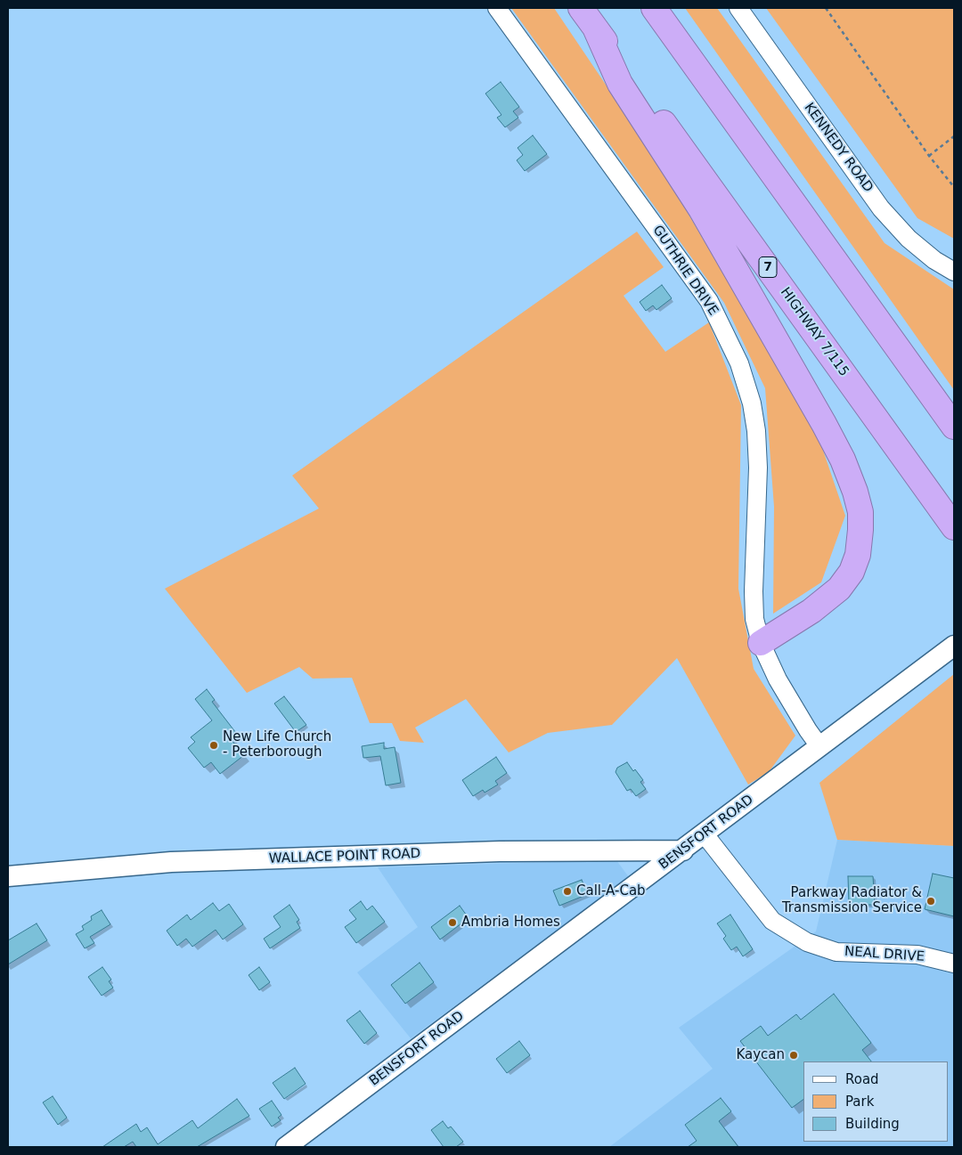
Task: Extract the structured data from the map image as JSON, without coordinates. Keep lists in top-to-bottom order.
{
  "streets": {
    "highway": ["7", "HIGHWAY 7/115"],
    "main road": ["BENSFORT ROAD", "WALLACE POINT ROAD"],
    "street": ["KENNEDY ROAD", "GUTHRIE DRIVE", "NEAL DRIVE"]
  },
  "crossings": [
    ["GUTHRIE DRIVE", "BENSFORT ROAD"],
    ["BENSFORT ROAD", "WALLACE POINT ROAD"],
    ["BENSFORT ROAD", "NEAL DRIVE"]
  ],
  "places": [
    "New Life Church - Peterborough",
    "Call-A-Cab",
    "Parkway Radiator & Transmission Service",
    "Ambria Homes",
    "Kaycan"
  ],
  "legend": ["Road", "Park", "Building"]
}
